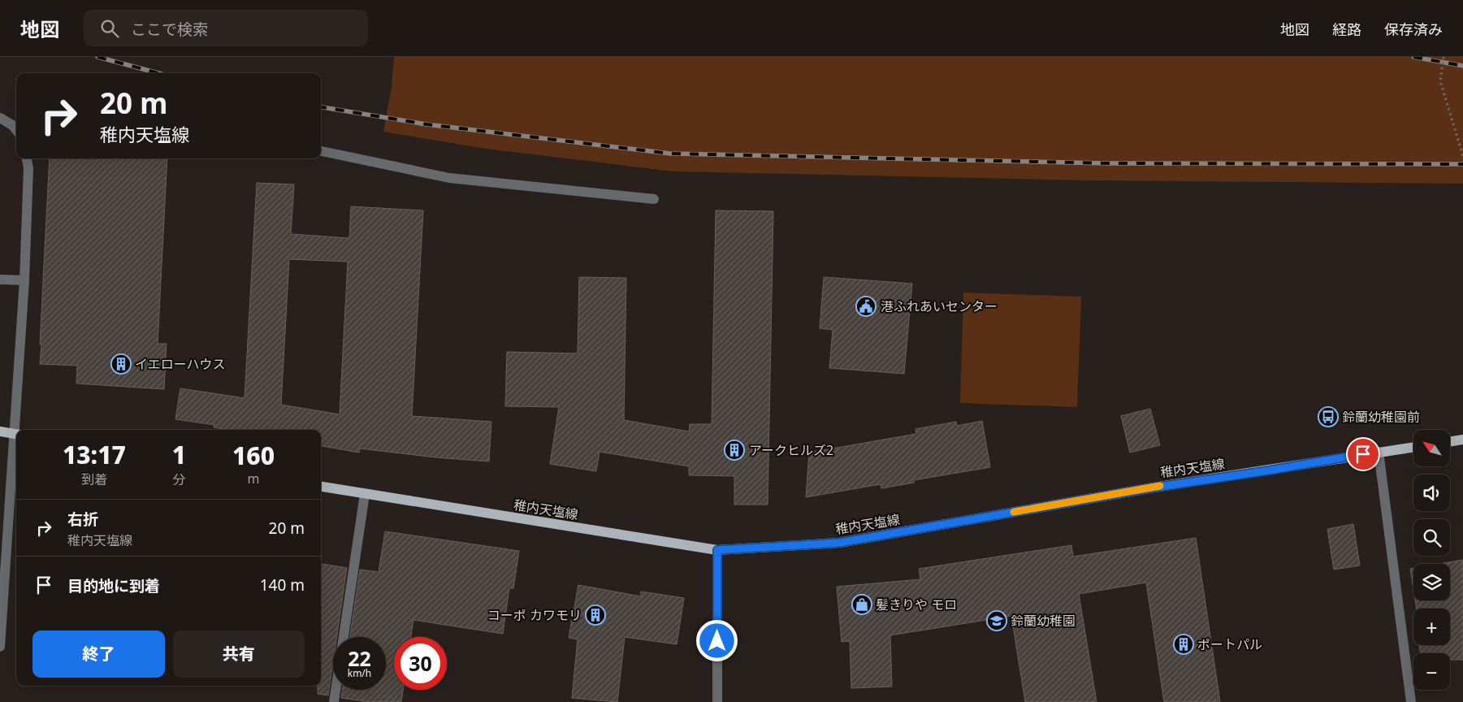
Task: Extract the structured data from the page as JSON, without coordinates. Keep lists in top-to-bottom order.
{
  "streets": {
    "main road": ["稚内天塩線"]
  },
  "places": {
    "public building": ["港ふれあいセンター"],
    "building": [
      "イエローハウス",
      "アークヒルズ2",
      "コーポ カワモリ",
      "ポートパル"
    ],
    "bus stop": ["鈴蘭幼稚園前"],
    "shop": ["髪きりや モロ"],
    "school or university": ["鈴蘭幼稚園"]
  },
  "north": "top left",
  "page": {
    "header": "地図",
    "search": "ここで検索",
    "nav": ["地図", "経路", "保存済み"],
    "turn": ["20 m", "稚内天塩線"],
    "map_buttons": ["+", "−"],
    "eta": [
      "13:17",
      "到着",
      "1",
      "分",
      "160",
      "m"
    ],
    "list": [
      {
        "name": "右折",
        "note": "稚内天塩線",
        "value": "20 m"
      },
      {
        "name": "目的地に到着",
        "value": "140 m"
      }
    ],
    "buttons": ["終了", "共有"],
    "speed": "22 km/h",
    "limit": "30"
  }
}
